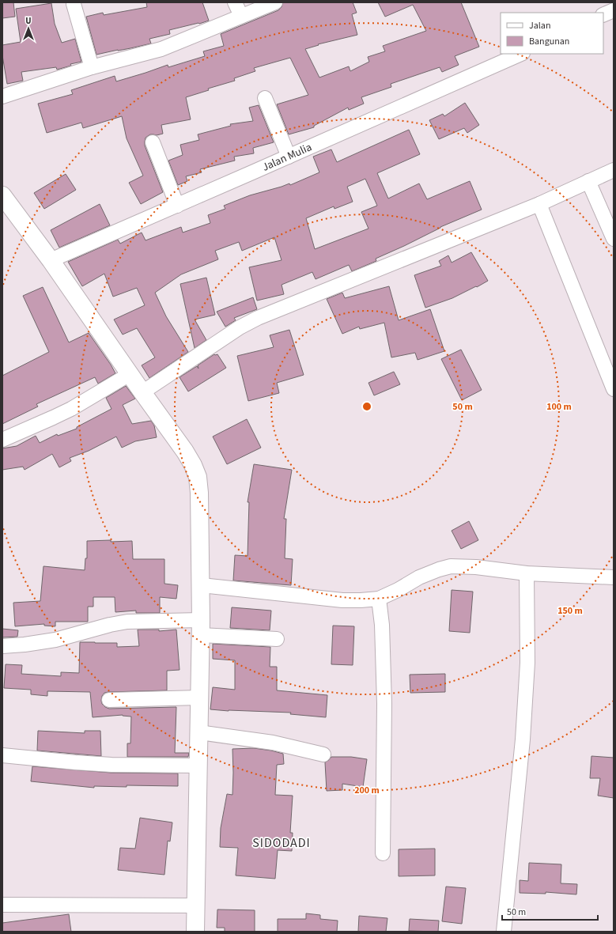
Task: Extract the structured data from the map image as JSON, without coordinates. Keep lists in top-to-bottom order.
{
  "streets": {
    "street": ["Jalan Mulia"]
  },
  "districts": ["SIDODADI"],
  "legend": ["Jalan", "Bangunan"],
  "scale_bar": "50 m",
  "north": "top",
  "rings": [
    "50 m",
    "100 m",
    "150 m",
    "200 m"
  ]
}
